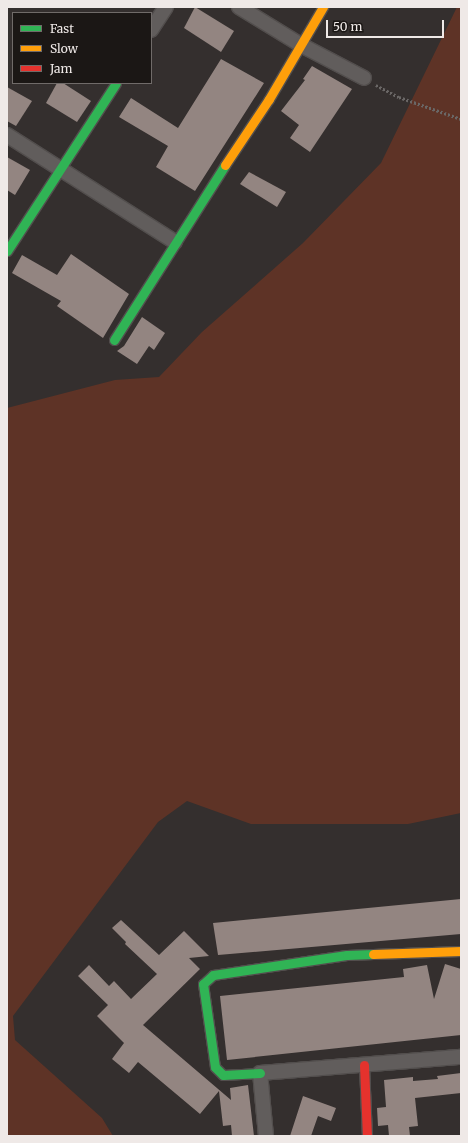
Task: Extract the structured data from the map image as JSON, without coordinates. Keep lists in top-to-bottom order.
{
  "legend": ["Fast", "Slow", "Jam"],
  "scale_bar": "50 m"
}
